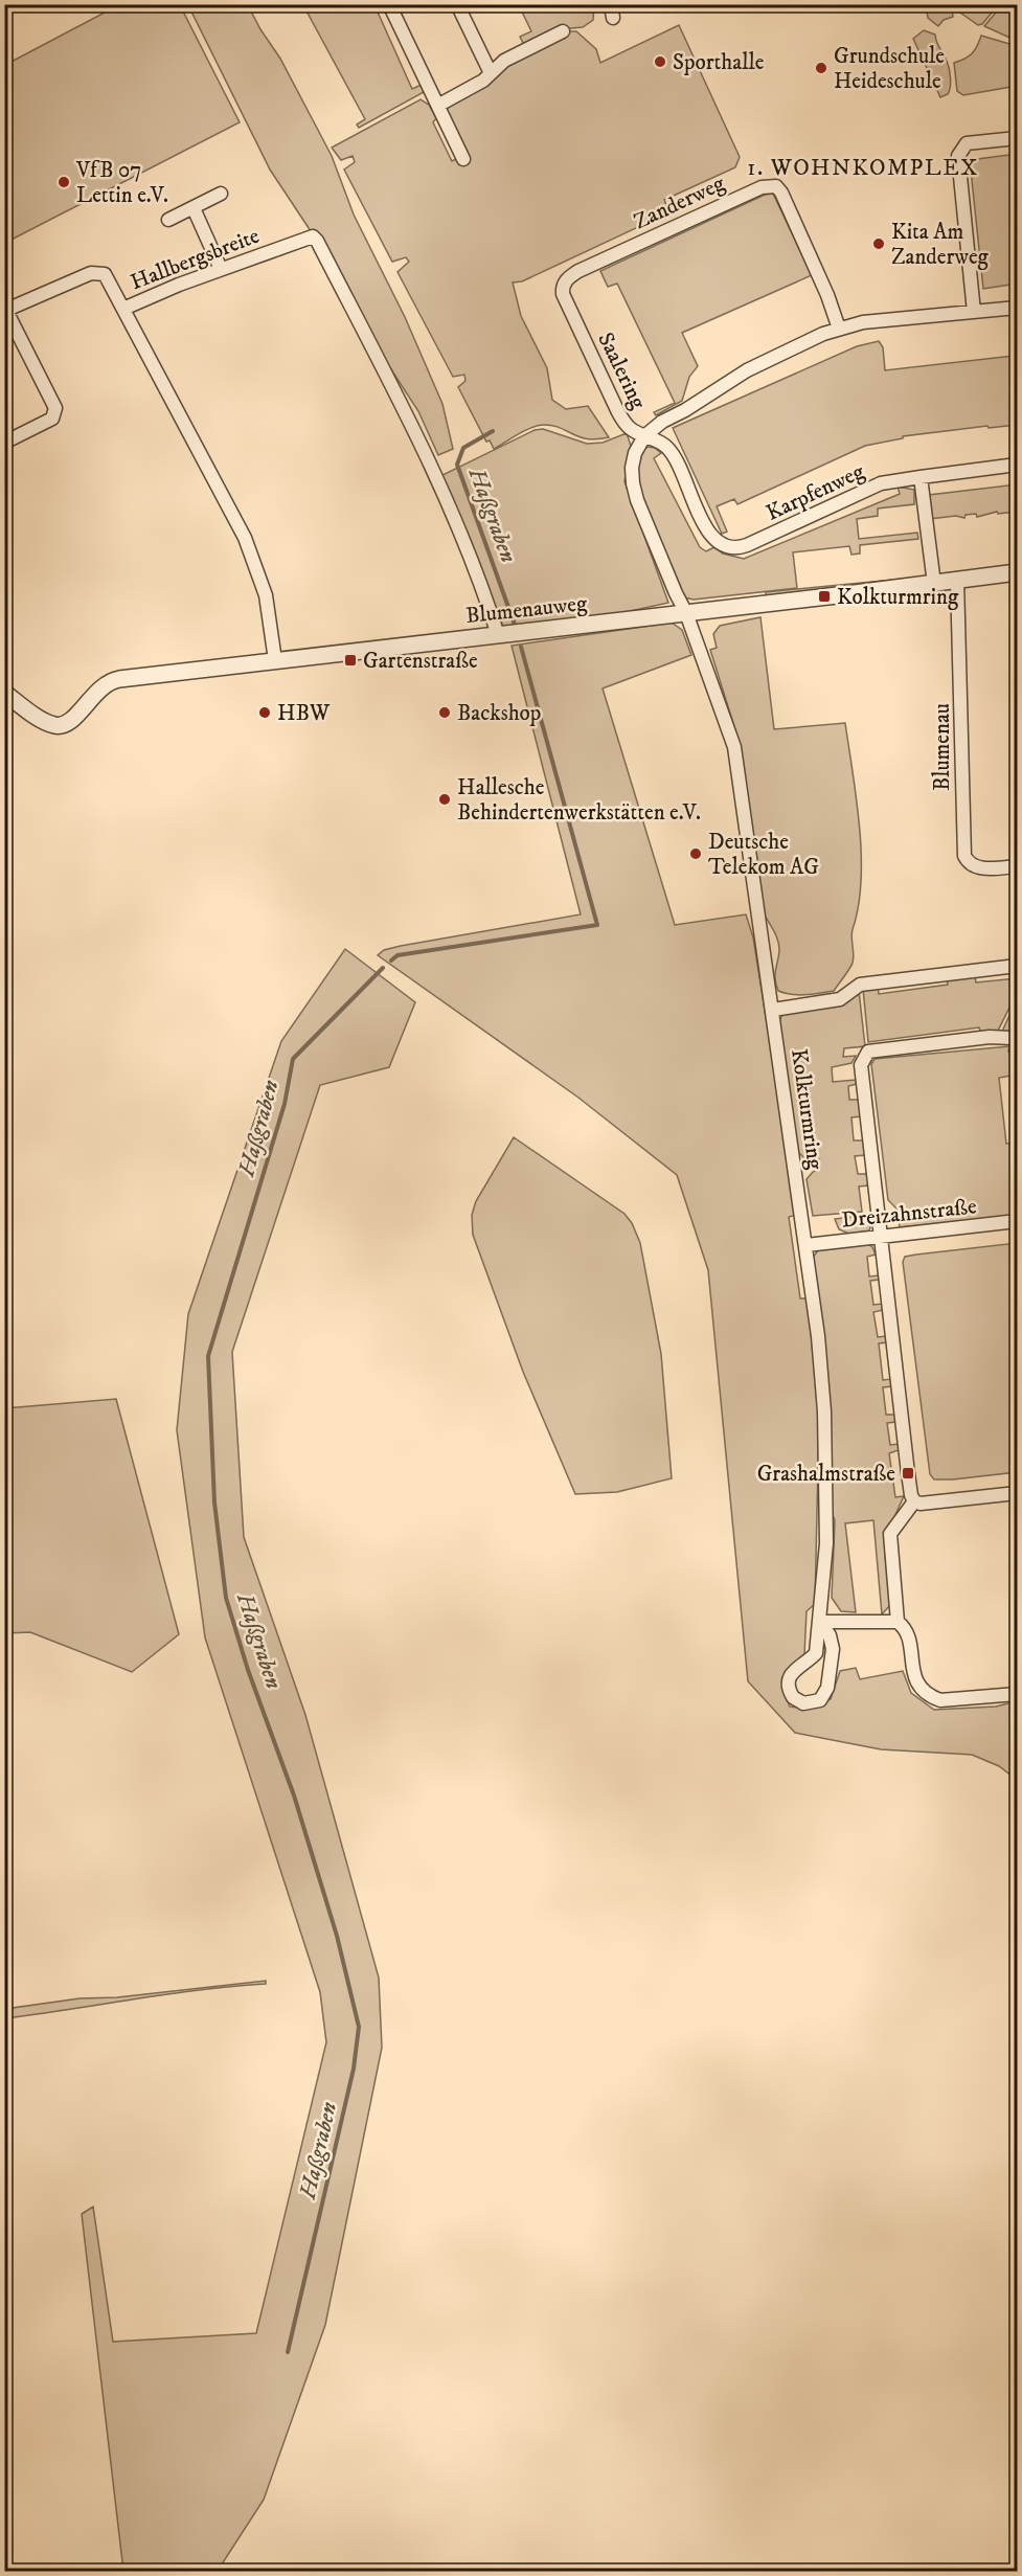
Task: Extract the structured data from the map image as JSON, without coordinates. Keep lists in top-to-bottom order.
{
  "streets": {
    "street": [
      "Zanderweg",
      "Hallbergsbreite",
      "Saalering",
      "Karpfenweg",
      "Blumenauweg",
      "Blumenau",
      "Kolkturmring",
      "Dreizahnstraße"
    ]
  },
  "crossings": [
    ["Zanderweg", "Saalering"],
    ["Hallbergsbreite", "Blumenauweg"],
    ["Saalering", "Karpfenweg"],
    ["Saalering", "Kolkturmring"],
    ["Blumenauweg", "Blumenau"],
    ["Blumenauweg", "Kolkturmring"],
    ["Kolkturmring", "Dreizahnstraße"]
  ],
  "districts": ["1. WOHNKOMPLEX"],
  "water": ["Haßgraben"],
  "places": {
    "other": [
      "Sporthalle",
      "Grundschule Heideschule",
      "VfB 07 Lettin e.V.",
      "Kita Am Zanderweg",
      "HBW",
      "Backshop",
      "Hallesche Behindertenwerkstätten e.V.",
      "Deutsche Telekom AG"
    ],
    "transit": ["Kolkturmring", "Gartenstraße", "Grashalmstraße"]
  }
}
